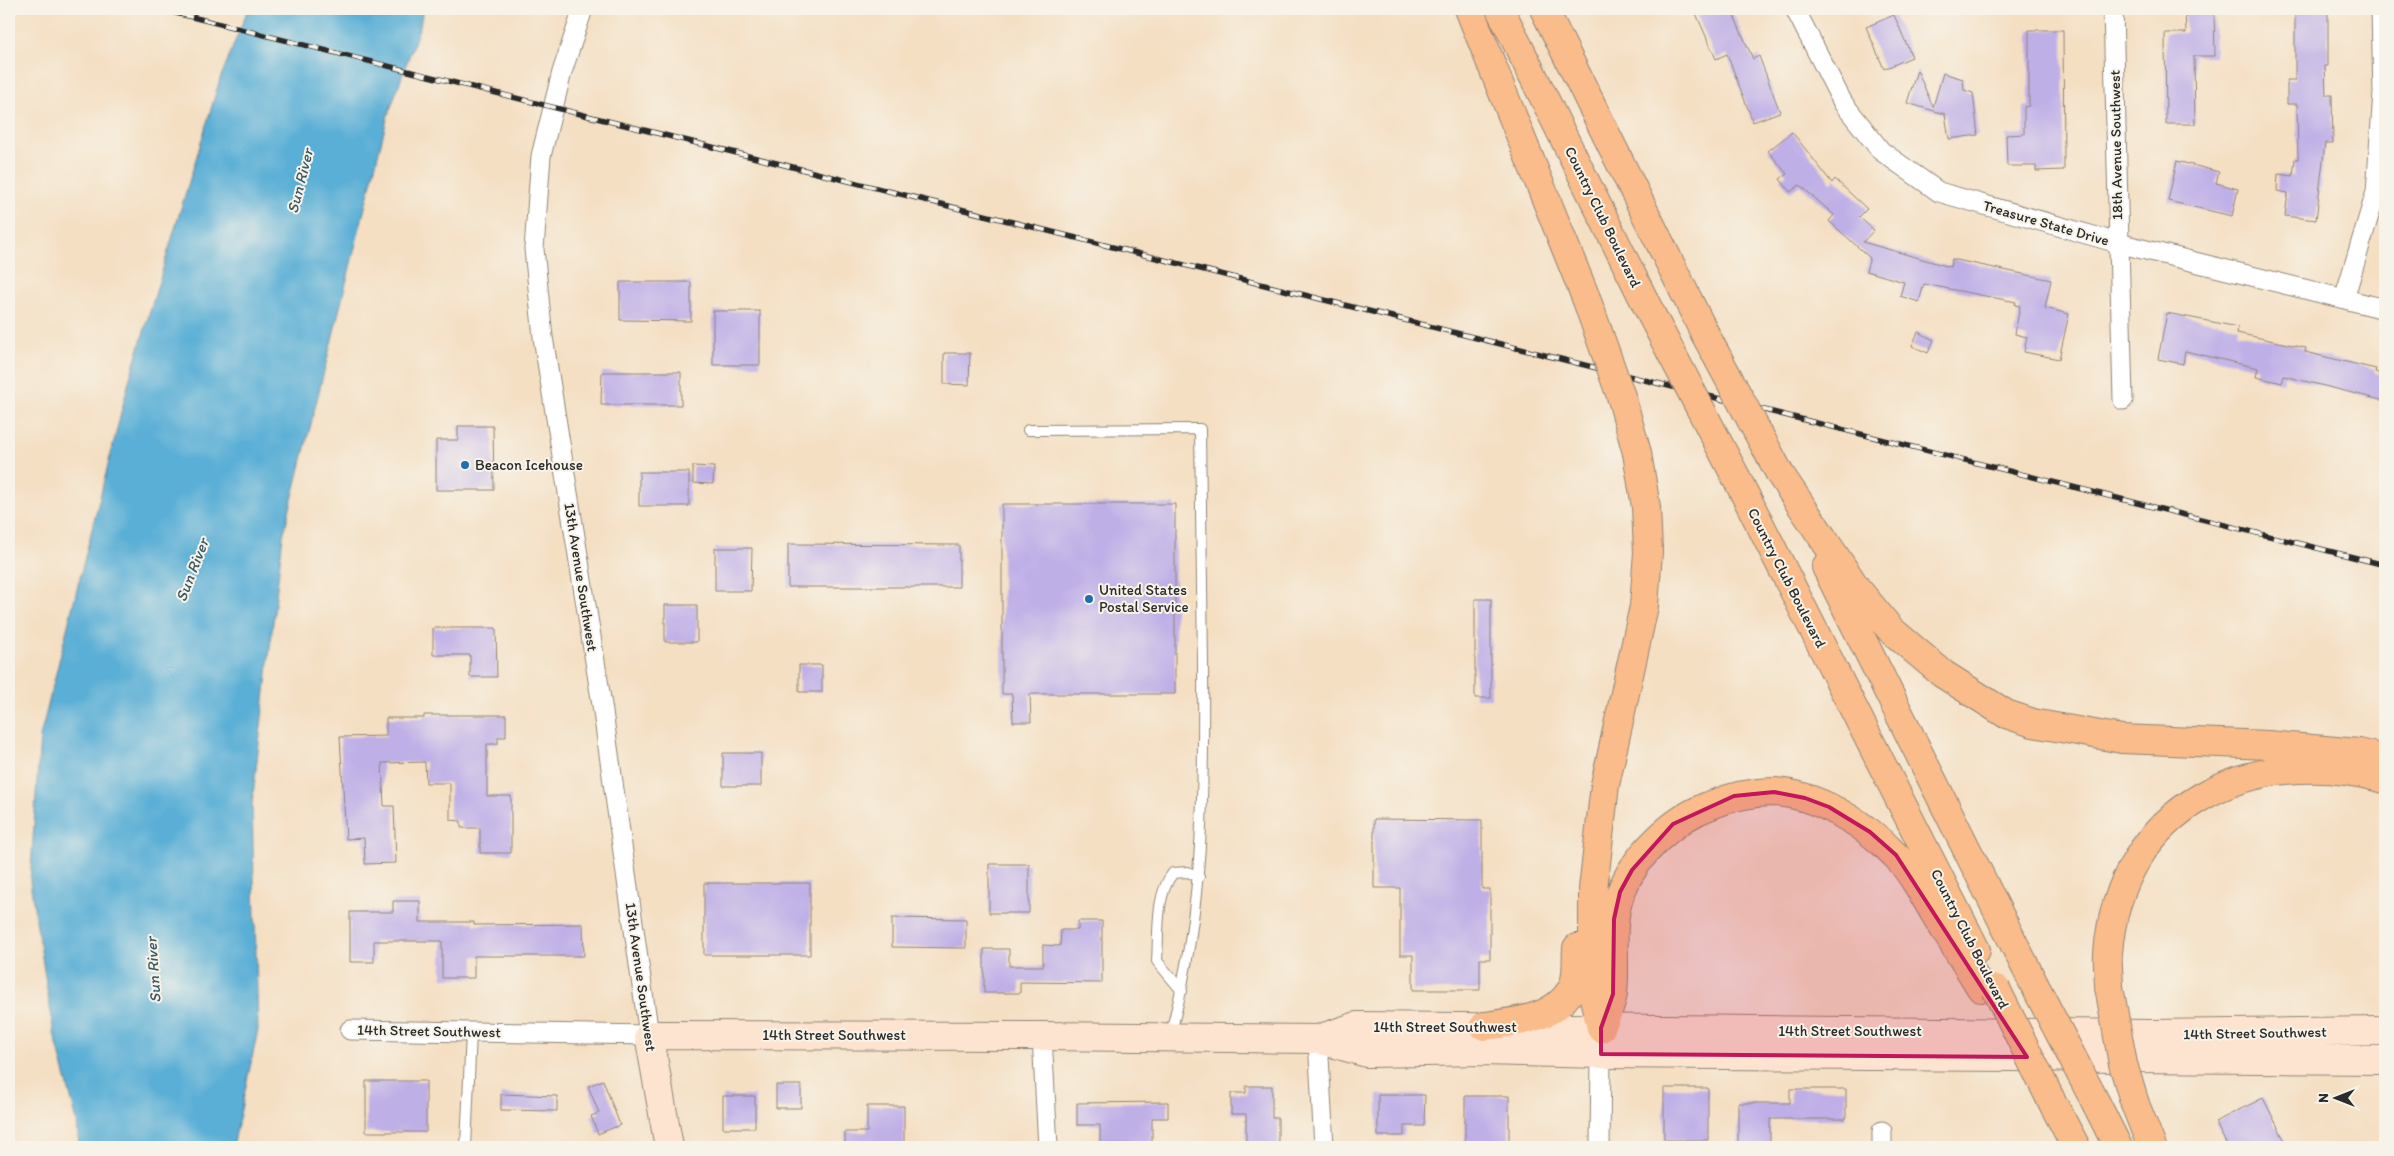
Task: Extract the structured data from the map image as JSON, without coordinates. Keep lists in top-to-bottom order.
{
  "streets": {
    "highway": ["Country Club Boulevard"],
    "street": [
      "18th Avenue Southwest",
      "Treasure State Drive",
      "13th Avenue Southwest",
      "14th Street Southwest"
    ]
  },
  "crossings": [
    ["18th Avenue Southwest", "Treasure State Drive"],
    ["13th Avenue Southwest", "14th Street Southwest"]
  ],
  "water": ["Sun River"],
  "places": ["Beacon Icehouse", "United States Postal Service"],
  "north": "left"
}
